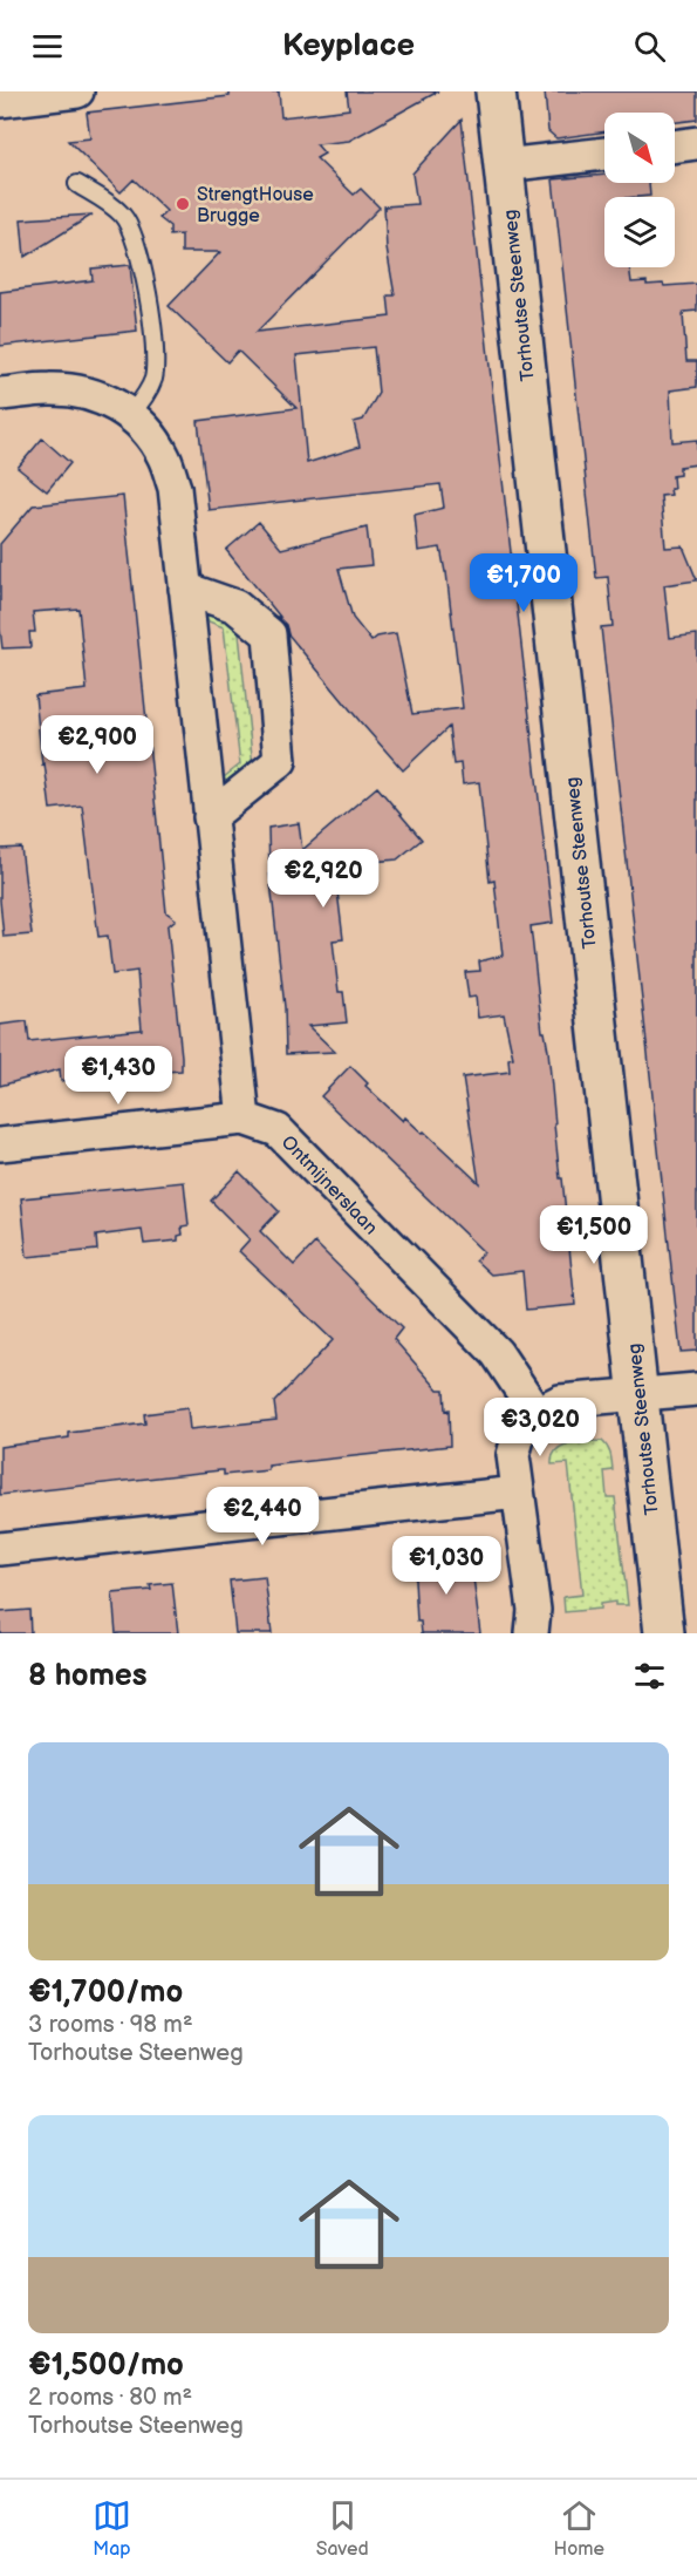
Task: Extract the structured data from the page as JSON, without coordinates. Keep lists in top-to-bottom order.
{
  "streets": {
    "main road": ["Torhoutse Steenweg"],
    "street": ["Ontmijnerslaan"]
  },
  "places": ["StrengtHouse Brugge"],
  "north": "bottom right",
  "page": {
    "header": "Keyplace",
    "price": [
      "€1,700",
      "€2,900",
      "€2,920",
      "€1,430",
      "€1,500",
      "€3,020",
      "€2,440",
      "€1,030"
    ],
    "heading": "8 homes",
    "list": [
      {
        "name": "€1,700/mo",
        "note": "3 rooms · 98 m² · Torhoutse Steenweg"
      },
      {
        "name": "€1,500/mo",
        "note": "2 rooms · 80 m² · Torhoutse Steenweg"
      }
    ],
    "tabs": ["Map", "Saved", "Home"]
  }
}
